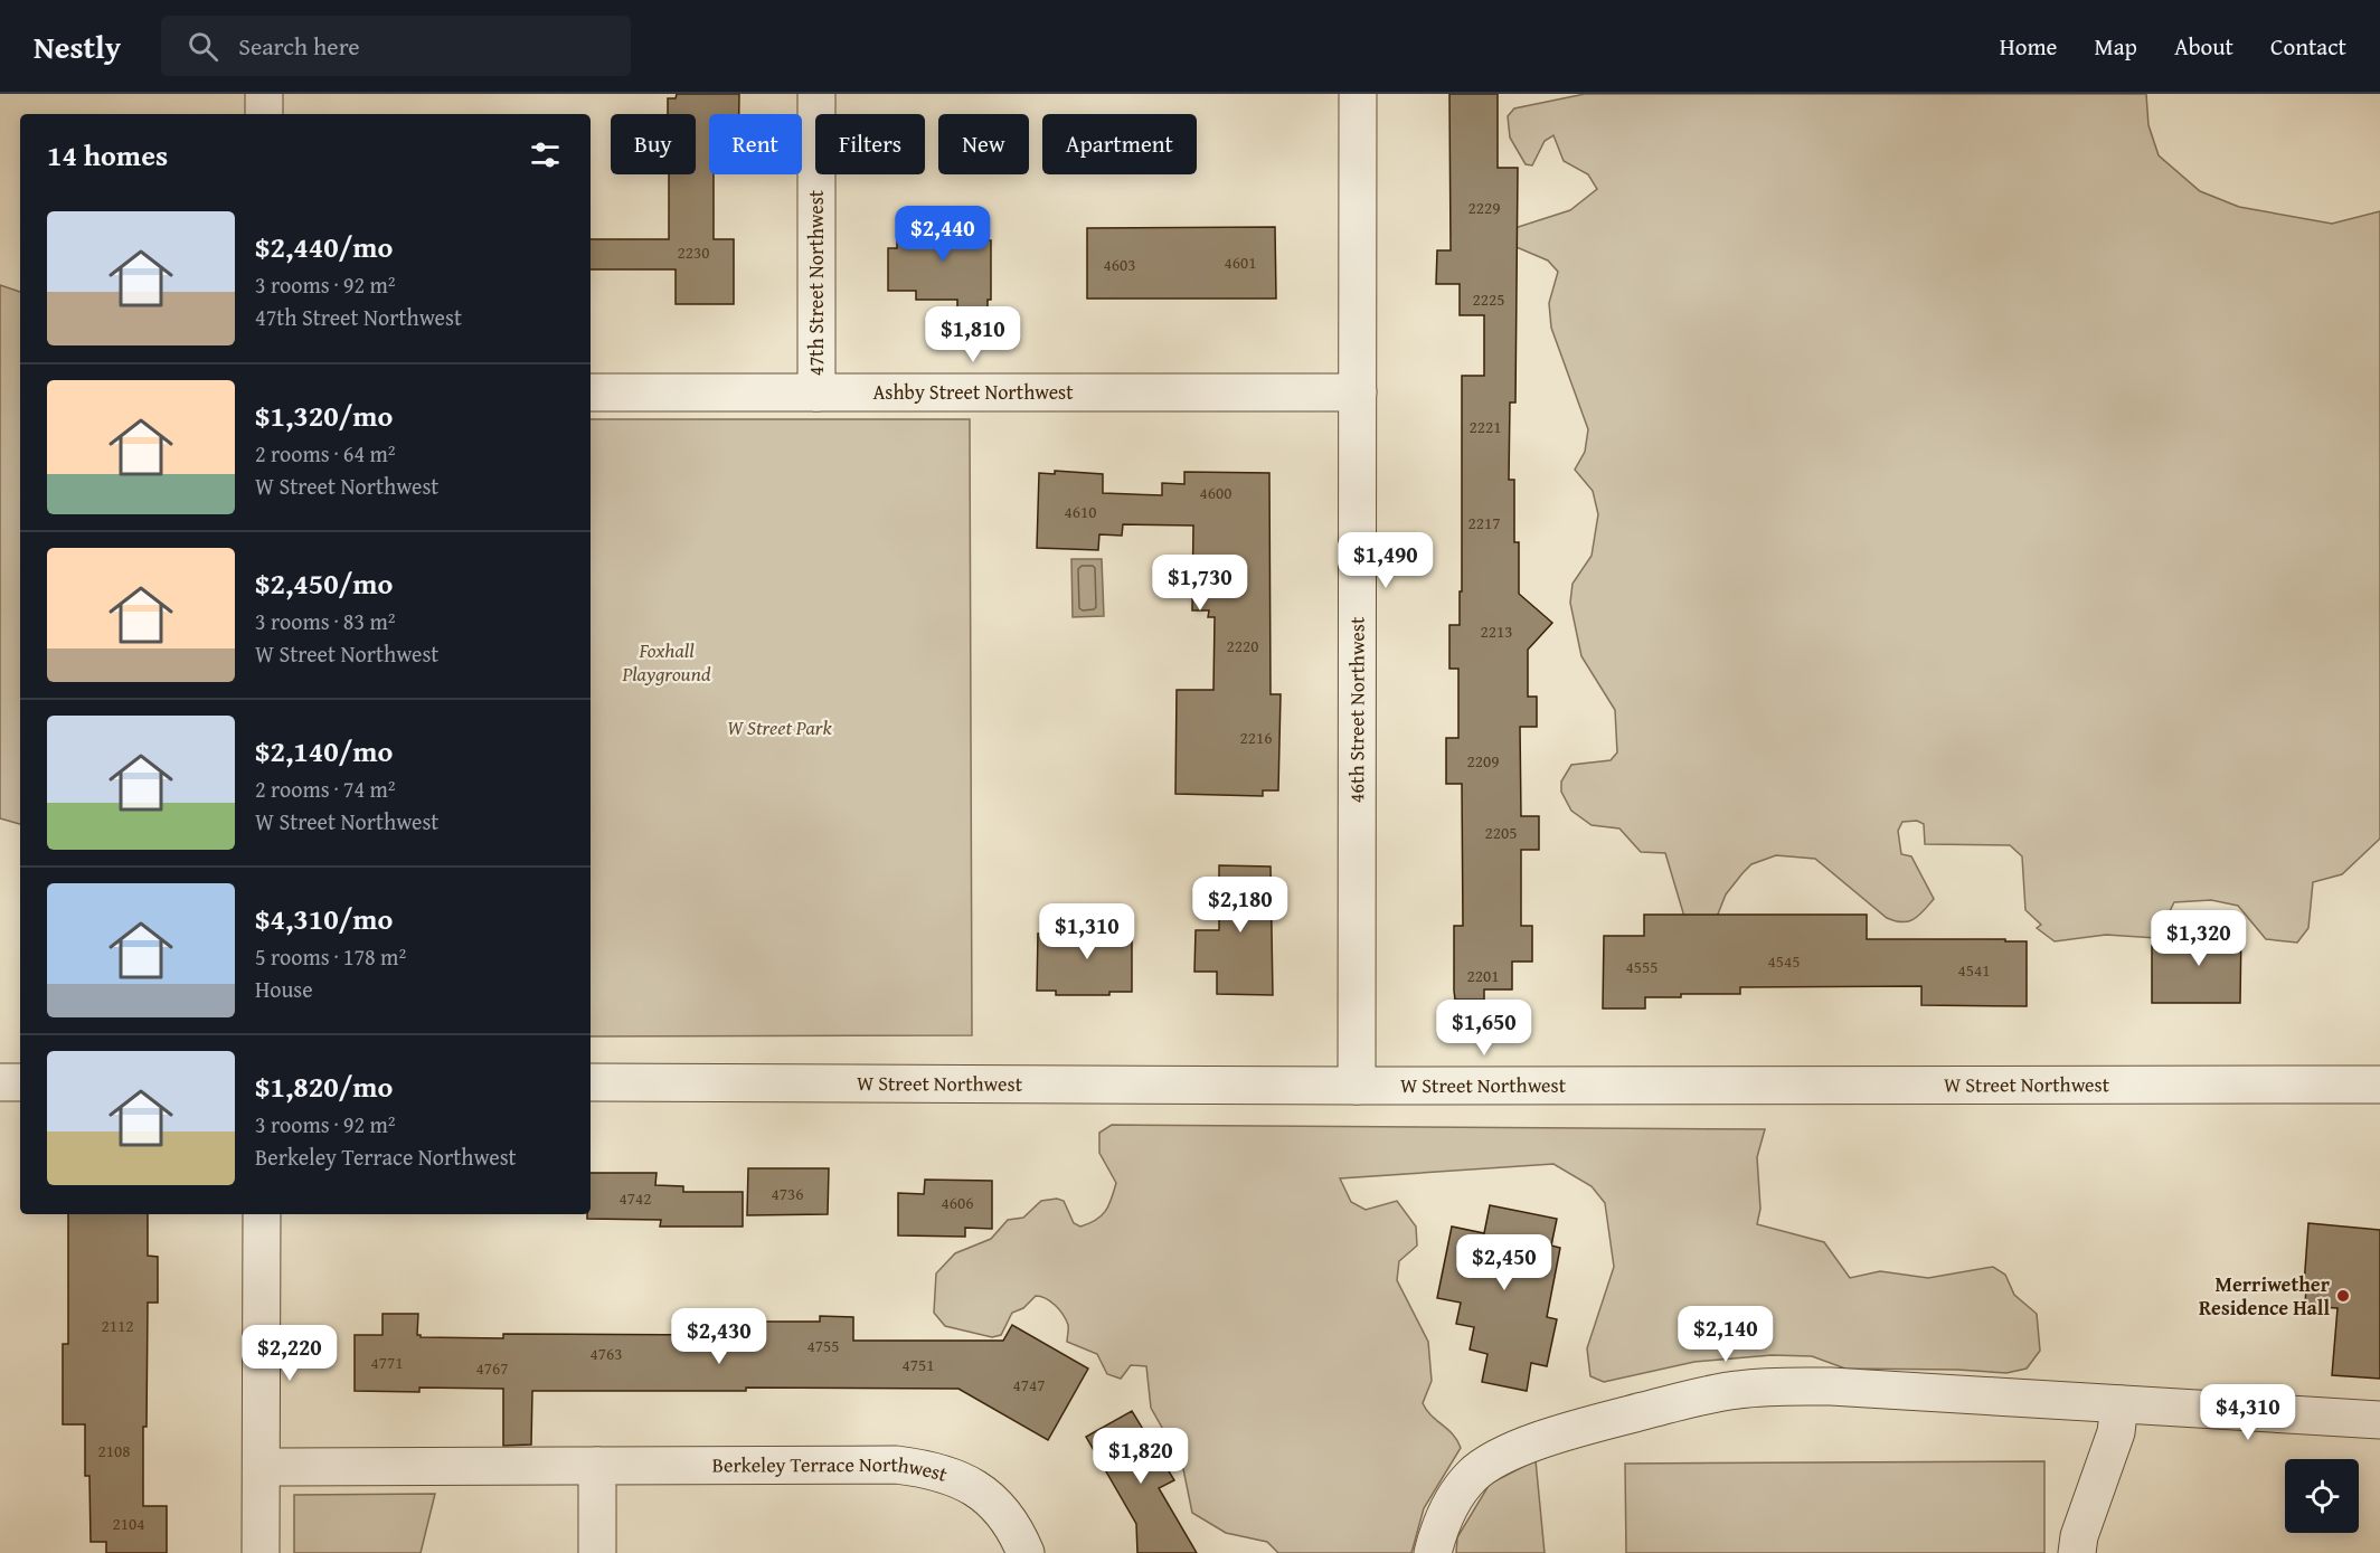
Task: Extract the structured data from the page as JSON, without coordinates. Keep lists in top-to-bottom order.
{
  "streets": {
    "street": [
      "47th Street Northwest",
      "Ashby Street Northwest",
      "46th Street Northwest",
      "W Street Northwest",
      "Berkeley Terrace Northwest"
    ]
  },
  "crossings": [
    ["47th Street Northwest", "Ashby Street Northwest"],
    ["Ashby Street Northwest", "46th Street Northwest"],
    ["46th Street Northwest", "W Street Northwest"]
  ],
  "parks": ["Foxhall Playground", "W Street Park"],
  "places": ["Merriwether Residence Hall"],
  "house_numbers": [
    "2229",
    "2230",
    "4601",
    "4603",
    "2225",
    "2221",
    "4600",
    "4610",
    "2217",
    "2213",
    "2220",
    "2216",
    "2209",
    "2205",
    "4545",
    "4555",
    "4541",
    "2201",
    "4736",
    "4742",
    "4606",
    "2112",
    "4755",
    "4763",
    "4771",
    "4751",
    "4767",
    "4747",
    "2108",
    "2104"
  ],
  "page": {
    "header": "Nestly",
    "search": "Search here",
    "nav": [
      "Home",
      "Map",
      "About",
      "Contact"
    ],
    "chip": [
      "Buy",
      "Rent",
      "Filters",
      "New",
      "Apartment"
    ],
    "heading": "14 homes",
    "list": [
      {
        "name": "$2,440/mo",
        "note": "3 rooms · 92 m² · 47th Street Northwest"
      },
      {
        "name": "$1,320/mo",
        "note": "2 rooms · 64 m² · W Street Northwest"
      },
      {
        "name": "$2,450/mo",
        "note": "3 rooms · 83 m² · W Street Northwest"
      },
      {
        "name": "$2,140/mo",
        "note": "2 rooms · 74 m² · W Street Northwest"
      },
      {
        "name": "$4,310/mo",
        "note": "5 rooms · 178 m² · House"
      },
      {
        "name": "$1,820/mo",
        "note": "3 rooms · 92 m² · Berkeley Terrace Northwest"
      }
    ],
    "price": [
      "$2,440",
      "$1,810",
      "$1,490",
      "$1,730",
      "$2,180",
      "$1,310",
      "$1,320",
      "$1,650",
      "$2,450",
      "$2,140",
      "$2,430",
      "$2,220",
      "$4,310",
      "$1,820"
    ]
  }
}
